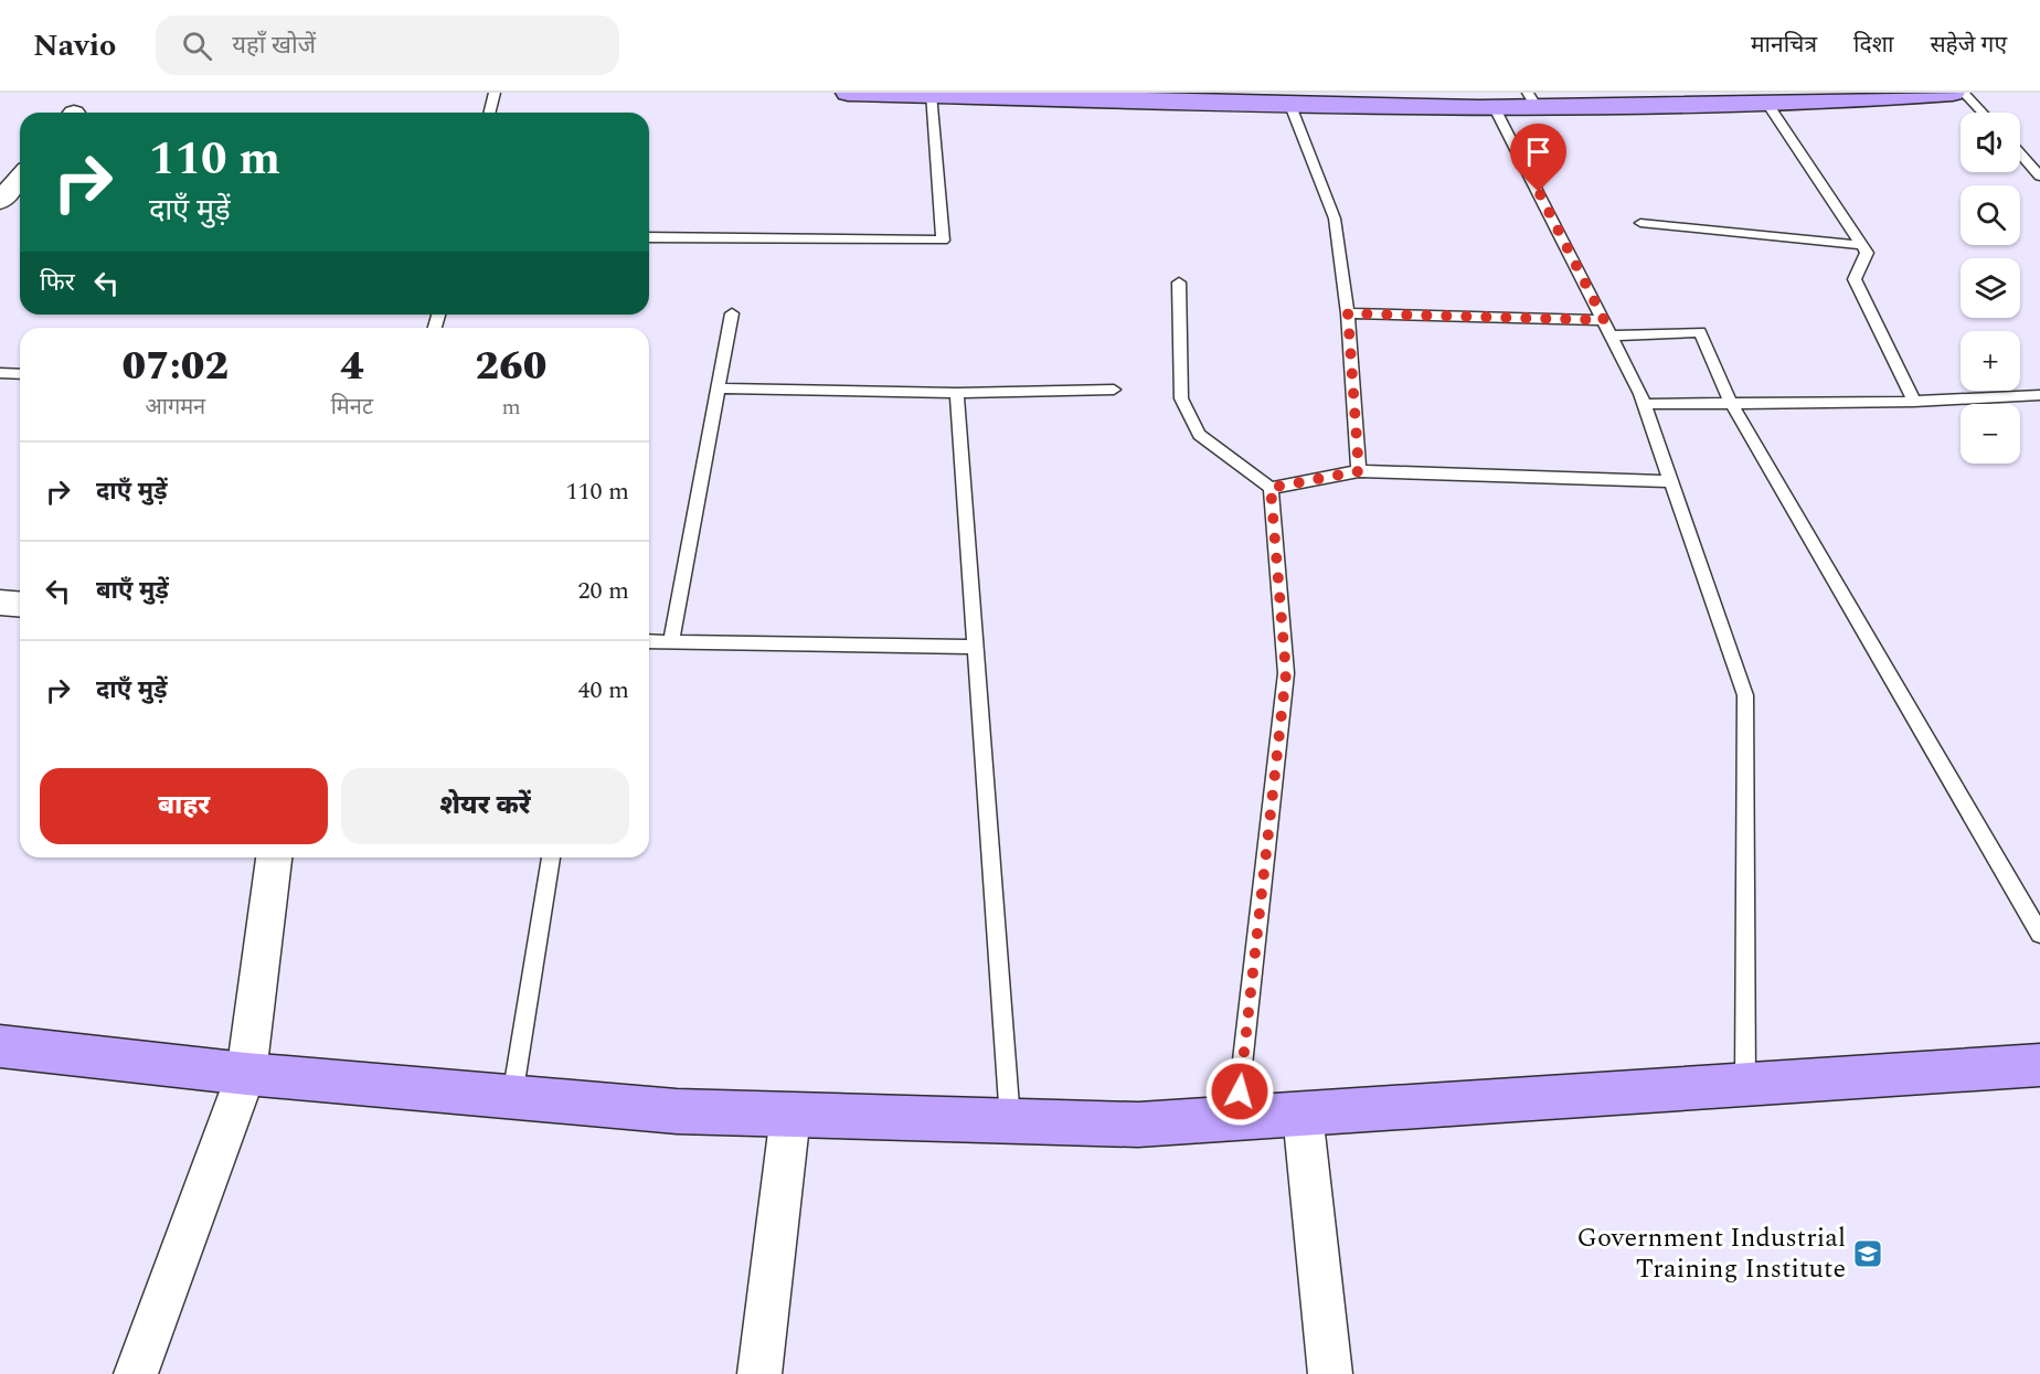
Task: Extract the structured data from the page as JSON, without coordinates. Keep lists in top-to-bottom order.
{
  "places": {
    "school or university": ["Government Industrial Training Institute"]
  },
  "page": {
    "header": "Navio",
    "search": "यहाँ खोजें",
    "nav": ["मानचित्र", "दिशा", "सहेजे गए"],
    "map_buttons": ["+", "−"],
    "turn": ["110 m", "दाएँ मुड़ें"],
    "then": "फिर",
    "eta": [
      "07:02",
      "आगमन",
      "4",
      "मिनट",
      "260",
      "m"
    ],
    "list": [
      {
        "name": "दाएँ मुड़ें",
        "value": "110 m"
      },
      {
        "name": "बाएँ मुड़ें",
        "value": "20 m"
      },
      {
        "name": "दाएँ मुड़ें",
        "value": "40 m"
      }
    ],
    "buttons": ["बाहर", "शेयर करें"]
  }
}
